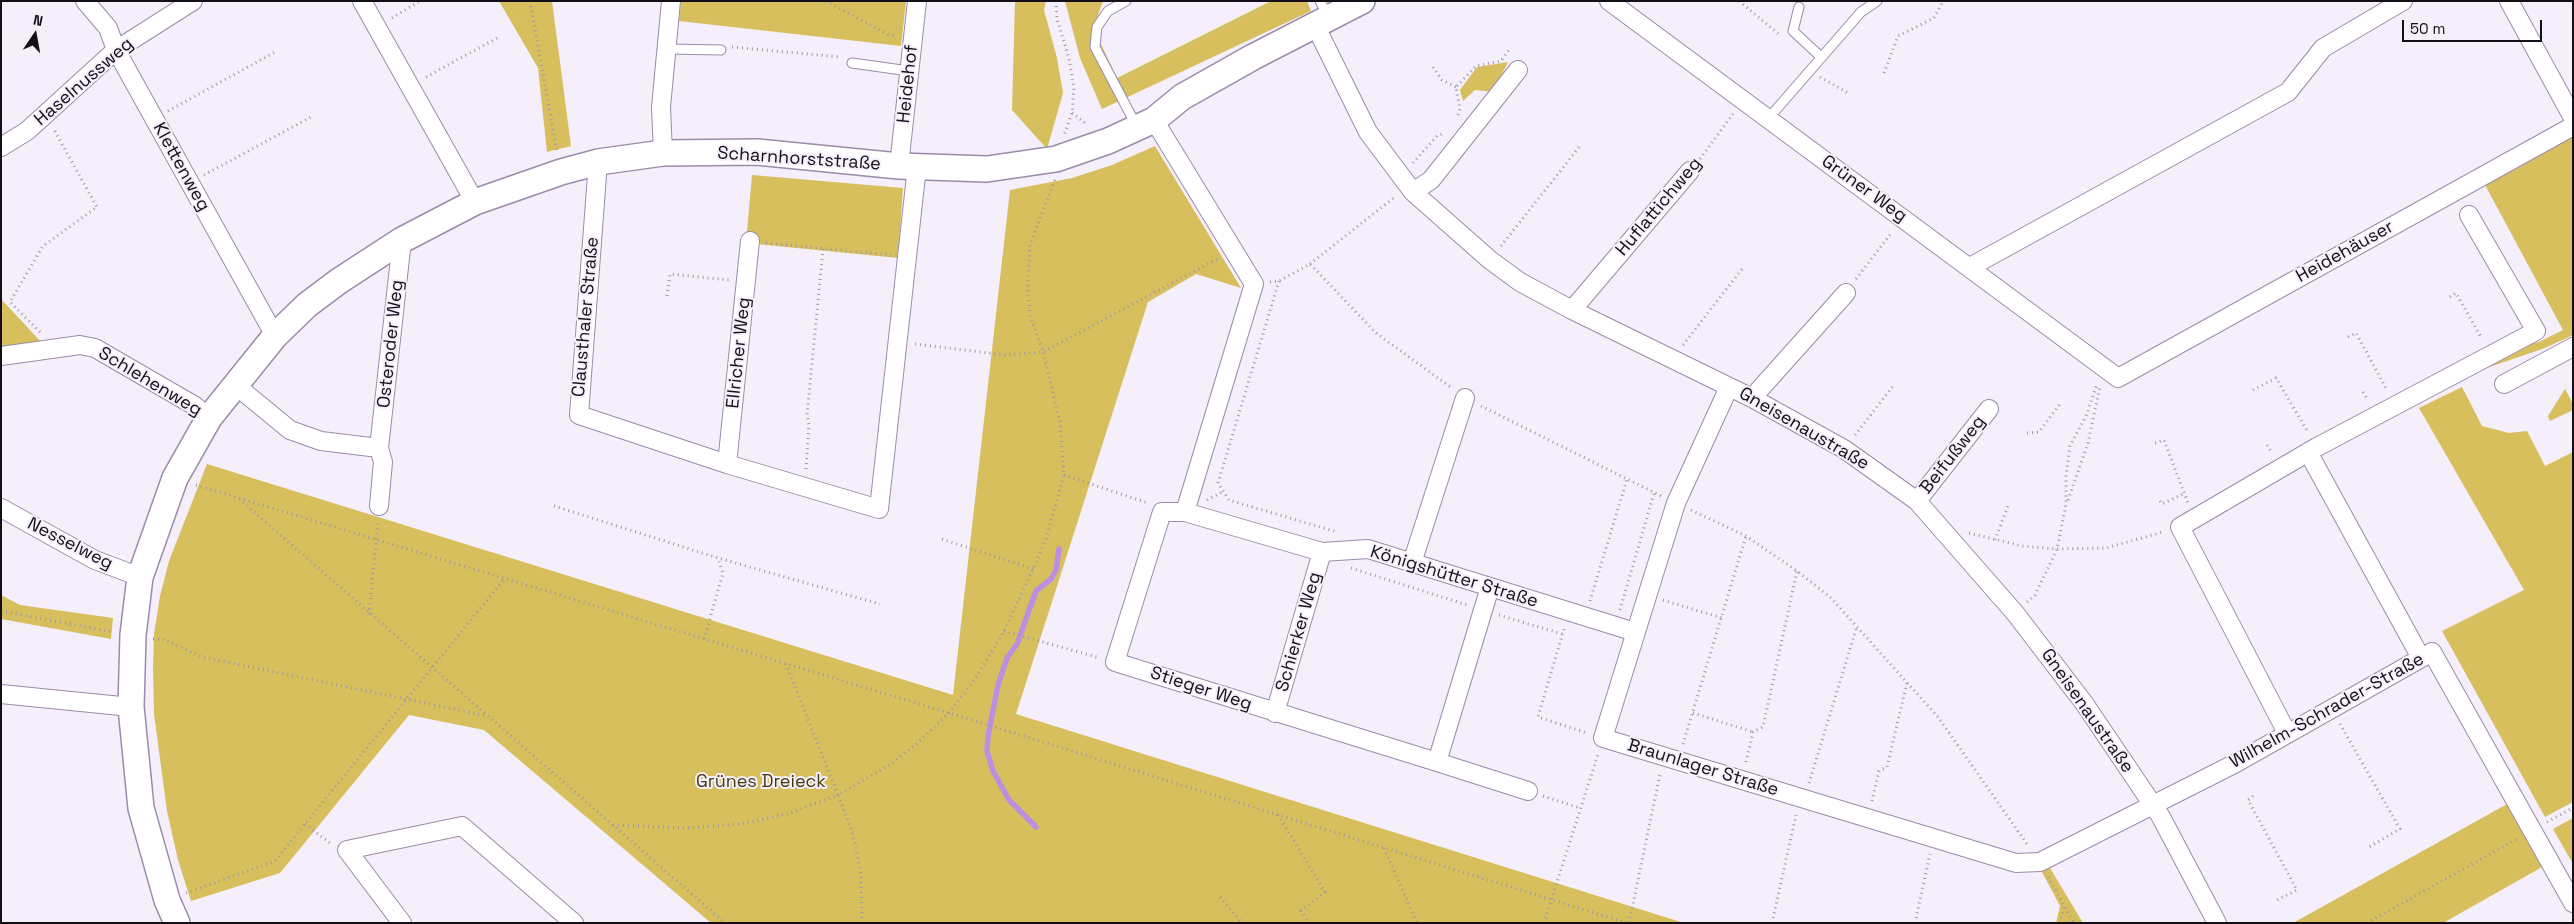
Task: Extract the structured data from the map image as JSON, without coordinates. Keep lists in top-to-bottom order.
{
  "streets": {
    "street": [
      "Haselnussweg",
      "Heidehof",
      "Scharnhorststraße",
      "Klettenweg",
      "Grüner Weg",
      "Huflattichweg",
      "Heidehäuser",
      "Clausthaler Straße",
      "Osteroder Weg",
      "Ellricher Weg",
      "Schlehenweg",
      "Gneisenaustraße",
      "Beifußweg",
      "Nesselweg",
      "Königshütter Straße",
      "Schierker Weg",
      "Stieger Weg",
      "Wilhelm-Schrader-Straße",
      "Braunlager Straße"
    ]
  },
  "crossings": [
    ["Haselnussweg", "Klettenweg"],
    ["Heidehof", "Scharnhorststraße"],
    ["Heidehof", "Clausthaler Straße"],
    ["Scharnhorststraße", "Klettenweg"],
    ["Scharnhorststraße", "Clausthaler Straße"],
    ["Scharnhorststraße", "Osteroder Weg"],
    ["Scharnhorststraße", "Schlehenweg"],
    ["Scharnhorststraße", "Gneisenaustraße"],
    ["Scharnhorststraße", "Nesselweg"],
    ["Grüner Weg", "Huflattichweg"],
    ["Grüner Weg", "Heidehäuser"],
    ["Huflattichweg", "Gneisenaustraße"],
    ["Clausthaler Straße", "Ellricher Weg"],
    ["Gneisenaustraße", "Beifußweg"],
    ["Gneisenaustraße", "Wilhelm-Schrader-Straße"],
    ["Gneisenaustraße", "Braunlager Straße"],
    ["Königshütter Straße", "Schierker Weg"],
    ["Königshütter Straße", "Braunlager Straße"],
    ["Schierker Weg", "Stieger Weg"],
    ["Wilhelm-Schrader-Straße", "Braunlager Straße"]
  ],
  "parks": ["Grünes Dreieck"],
  "scale_bar": "50 m",
  "north": "top"
}
